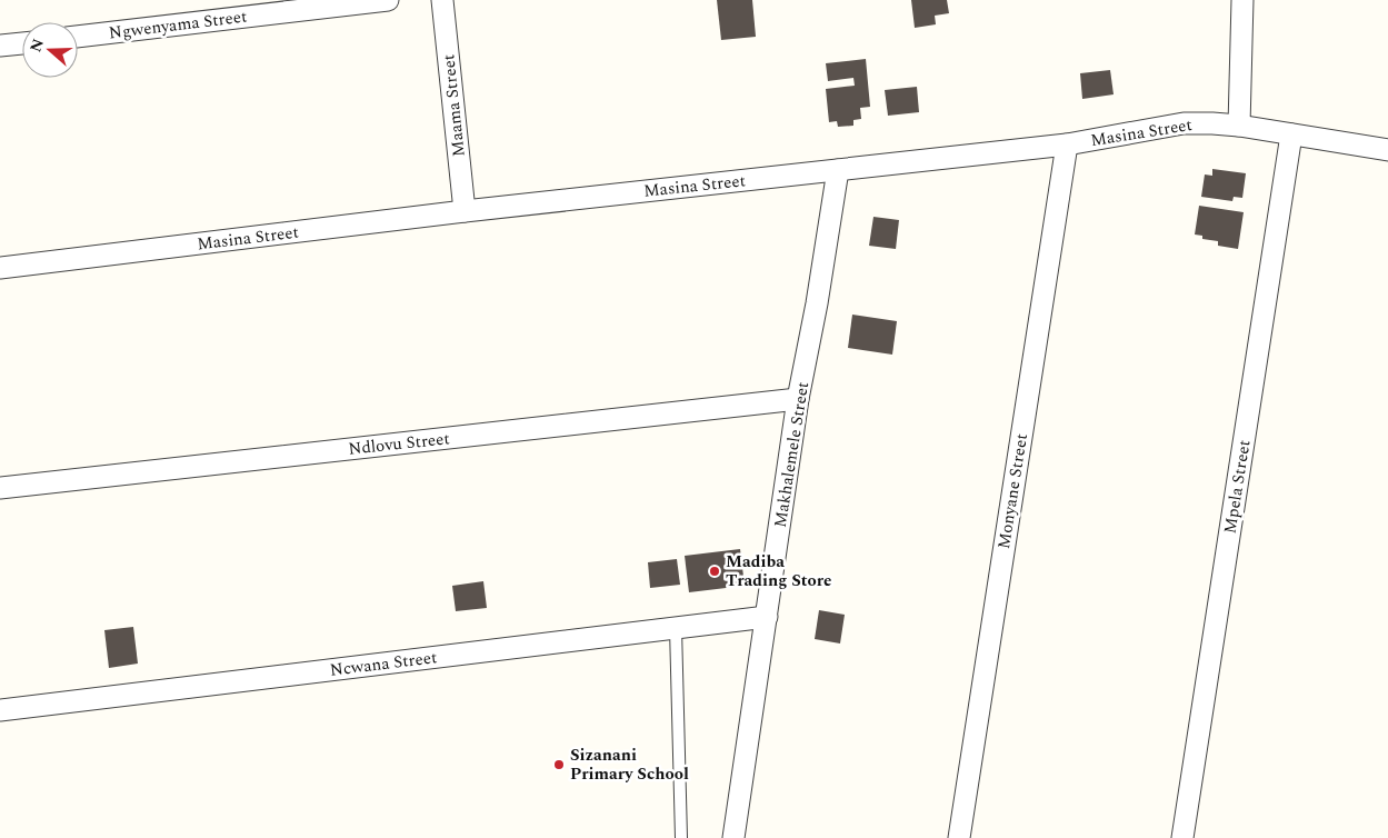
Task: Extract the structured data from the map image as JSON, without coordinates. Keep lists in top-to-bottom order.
{
  "streets": {
    "street": [
      "Ngwenyama Street",
      "Maama Street",
      "Masina Street",
      "Ndlovu Street",
      "Makhalemele Street",
      "Mpela Street",
      "Monyane Street",
      "Ncwana Street"
    ]
  },
  "crossings": [
    ["Maama Street", "Masina Street"],
    ["Masina Street", "Makhalemele Street"],
    ["Masina Street", "Mpela Street"],
    ["Masina Street", "Monyane Street"],
    ["Ndlovu Street", "Makhalemele Street"],
    ["Makhalemele Street", "Ncwana Street"]
  ],
  "places": ["Madiba Trading Store", "Sizanani Primary School"],
  "north": "left"
}
